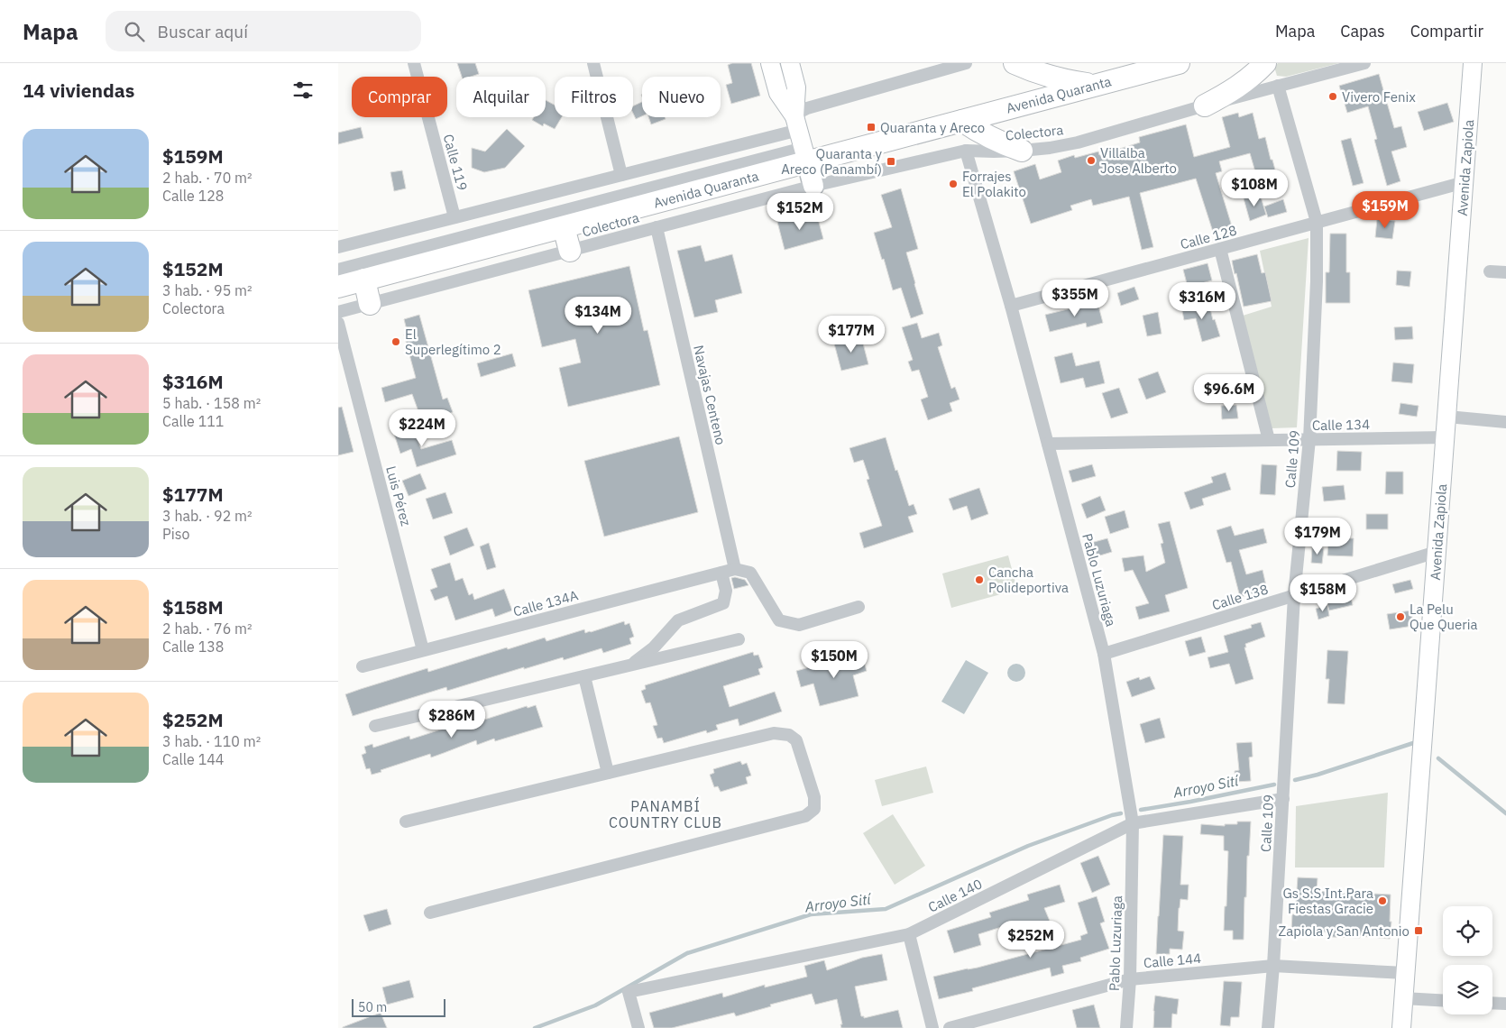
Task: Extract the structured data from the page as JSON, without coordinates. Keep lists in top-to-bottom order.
{
  "streets": {
    "highway": ["Avenida Quaranta"],
    "main road": ["Avenida Zapiola"],
    "street": [
      "Colectora",
      "Calle 119",
      "Calle 128",
      "Navajas Centeno",
      "Calle 134",
      "Calle 109",
      "Luis Pérez",
      "Pablo Luzuriaga",
      "Calle 138",
      "Calle 134A",
      "Calle 140",
      "Calle 144"
    ]
  },
  "crossings": [
    ["Avenida Quaranta", "Colectora"],
    ["Colectora", "Navajas Centeno"],
    ["Colectora", "Calle 109"],
    ["Colectora", "Pablo Luzuriaga"],
    ["Avenida Zapiola", "Calle 128"],
    ["Avenida Zapiola", "Calle 134"],
    ["Avenida Zapiola", "Calle 138"],
    ["Avenida Zapiola", "Calle 144"],
    ["Calle 128", "Calle 109"],
    ["Calle 128", "Pablo Luzuriaga"],
    ["Navajas Centeno", "Calle 134A"],
    ["Calle 134", "Calle 109"],
    ["Calle 134", "Pablo Luzuriaga"],
    ["Calle 109", "Calle 138"],
    ["Calle 109", "Calle 140"],
    ["Calle 109", "Calle 144"],
    ["Luis Pérez", "Calle 134A"],
    ["Pablo Luzuriaga", "Calle 138"],
    ["Pablo Luzuriaga", "Calle 140"],
    ["Pablo Luzuriaga", "Calle 144"]
  ],
  "districts": ["PANAMBÍ COUNTRY CLUB"],
  "water": ["Arroyo Sití"],
  "places": {
    "other": [
      "Vivero Fenix",
      "Villalba Jose Alberto",
      "Forrajes El Polakito",
      "El Superlegítimo 2",
      "Cancha Polideportiva",
      "La Pelu Que Queria",
      "Gs S.S Int.Para Fiestas Gracie"
    ],
    "transit": ["Quaranta y Areco", "Quaranta y Areco (Panambí)", "Zapiola y San Antonio"]
  },
  "scale_bar": "50 m",
  "page": {
    "header": "Mapa",
    "search": "Buscar aquí",
    "nav": ["Mapa", "Capas", "Compartir"],
    "heading": "14 viviendas",
    "chip": [
      "Comprar",
      "Alquilar",
      "Filtros",
      "Nuevo"
    ],
    "list": [
      {
        "name": "$159M",
        "note": "2 hab. · 70 m² · Calle 128"
      },
      {
        "name": "$152M",
        "note": "3 hab. · 95 m² · Colectora"
      },
      {
        "name": "$316M",
        "note": "5 hab. · 158 m² · Calle 111"
      },
      {
        "name": "$177M",
        "note": "3 hab. · 92 m² · Piso"
      },
      {
        "name": "$158M",
        "note": "2 hab. · 76 m² · Calle 138"
      },
      {
        "name": "$252M",
        "note": "3 hab. · 110 m² · Calle 144"
      }
    ],
    "price": [
      "$108M",
      "$159M",
      "$152M",
      "$355M",
      "$316M",
      "$134M",
      "$177M",
      "$96.6M",
      "$224M",
      "$179M",
      "$158M",
      "$150M",
      "$286M",
      "$252M"
    ],
    "scale": "50 m"
  }
}
